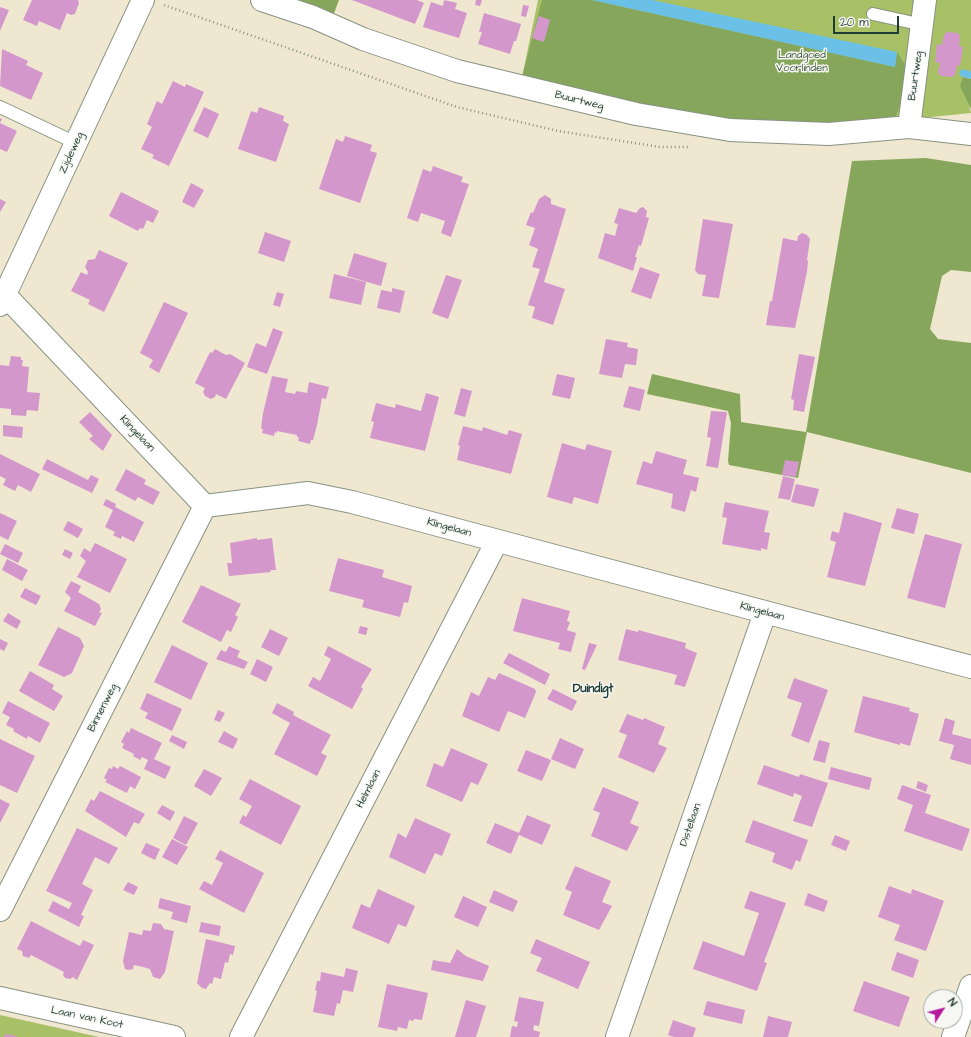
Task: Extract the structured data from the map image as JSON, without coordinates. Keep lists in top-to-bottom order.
{
  "streets": {
    "street": [
      "Buurtweg",
      "Zijdeweg",
      "Klingelaan",
      "Binnenweg",
      "Helmlaan",
      "Distellaan",
      "Laan van Koot"
    ]
  },
  "crossings": [
    ["Zijdeweg", "Klingelaan"],
    ["Klingelaan", "Binnenweg"],
    ["Klingelaan", "Helmlaan"],
    ["Klingelaan", "Distellaan"]
  ],
  "districts": ["Duindigt"],
  "parks": ["Landgoed Voorlinden"],
  "scale_bar": "20 m",
  "north": "top right"
}
